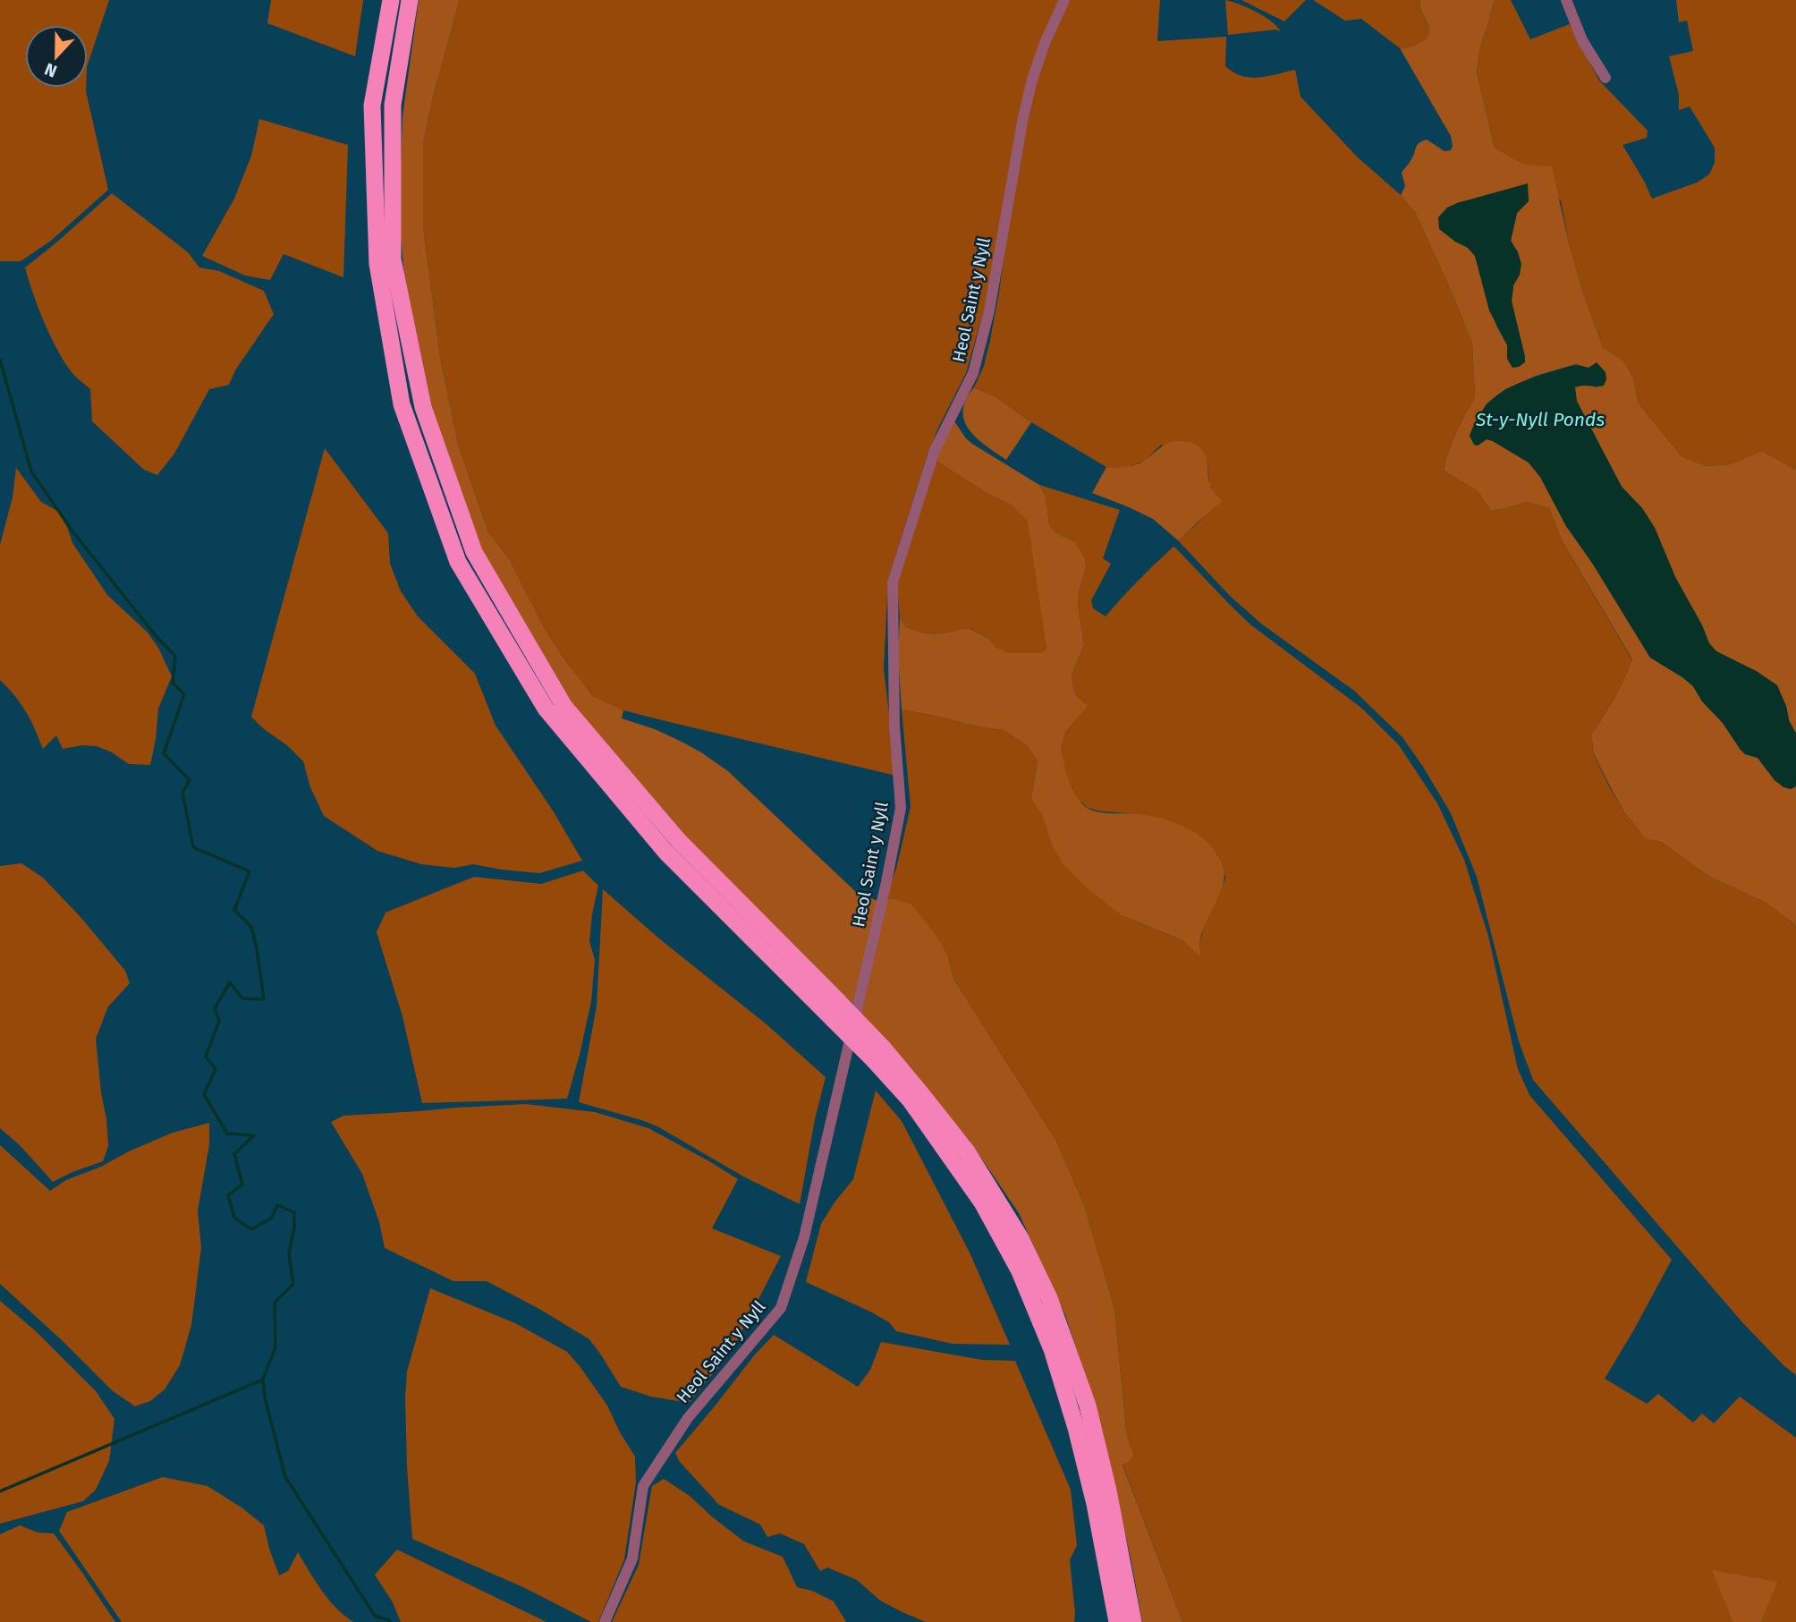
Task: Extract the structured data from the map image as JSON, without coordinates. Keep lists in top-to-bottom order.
{
  "streets": {
    "street": ["Heol Saint y Nyll"]
  },
  "water": ["St-y-Nyll Ponds"],
  "north": "bottom"
}
